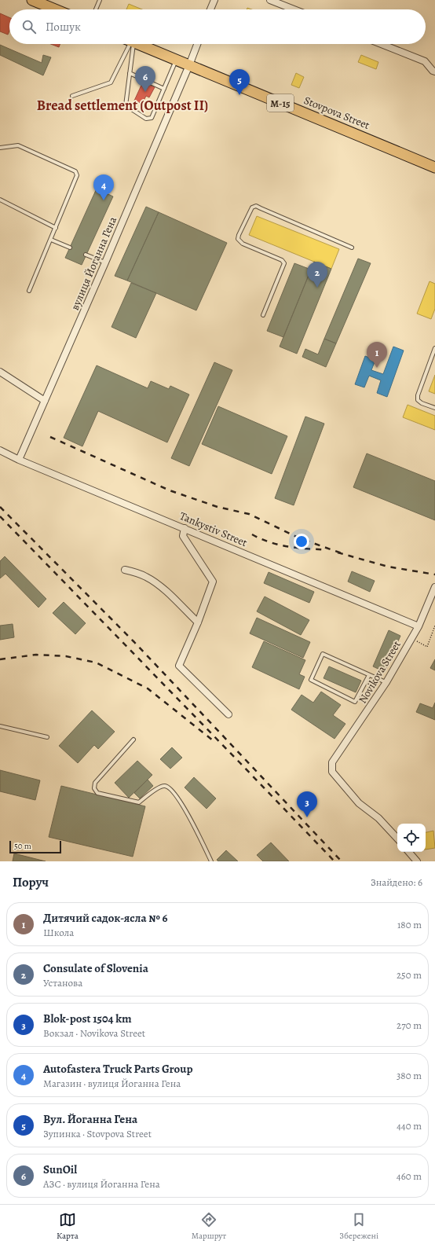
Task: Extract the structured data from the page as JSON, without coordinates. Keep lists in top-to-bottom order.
{
  "streets": {
    "main road": ["М-15", "Stovpova Street"],
    "street": ["вулиця Йоганна Гена", "Tankystiv Street", "Novikova Street"]
  },
  "crossings": [
    ["Stovpova Street", "вулиця Йоганна Гена"],
    ["вулиця Йоганна Гена", "Tankystiv Street"],
    ["Tankystiv Street", "Novikova Street"]
  ],
  "districts": ["Bread settlement (Outpost II)"],
  "scale_bar": "50 m",
  "page": {
    "search": "Пошук",
    "pins": [
      "6",
      "5",
      "4",
      "2",
      "1",
      "3"
    ],
    "scale": "50 m",
    "heading": ["Поруч", "Знайдено: 6"],
    "list": [
      {
        "mark": "1",
        "name": "Дитячий садок-ясла № 6",
        "note": "Школа",
        "value": "180 m"
      },
      {
        "mark": "2",
        "name": "Consulate of Slovenia",
        "note": "Установа",
        "value": "250 m"
      },
      {
        "mark": "3",
        "name": "Blok-post 1504 km",
        "note": "Вокзал · Novikova Street",
        "value": "270 m"
      },
      {
        "mark": "4",
        "name": "Autofastera Truck Parts Group",
        "note": "Магазин · вулиця Йоганна Гена",
        "value": "380 m"
      },
      {
        "mark": "5",
        "name": "Вул. Йоганна Гена",
        "note": "Зупинка · Stovpova Street",
        "value": "440 m"
      },
      {
        "mark": "6",
        "name": "SunOil",
        "note": "АЗС · вулиця Йоганна Гена",
        "value": "460 m"
      }
    ],
    "nav": ["Карта", "Маршрут", "Збережені"]
  }
}
